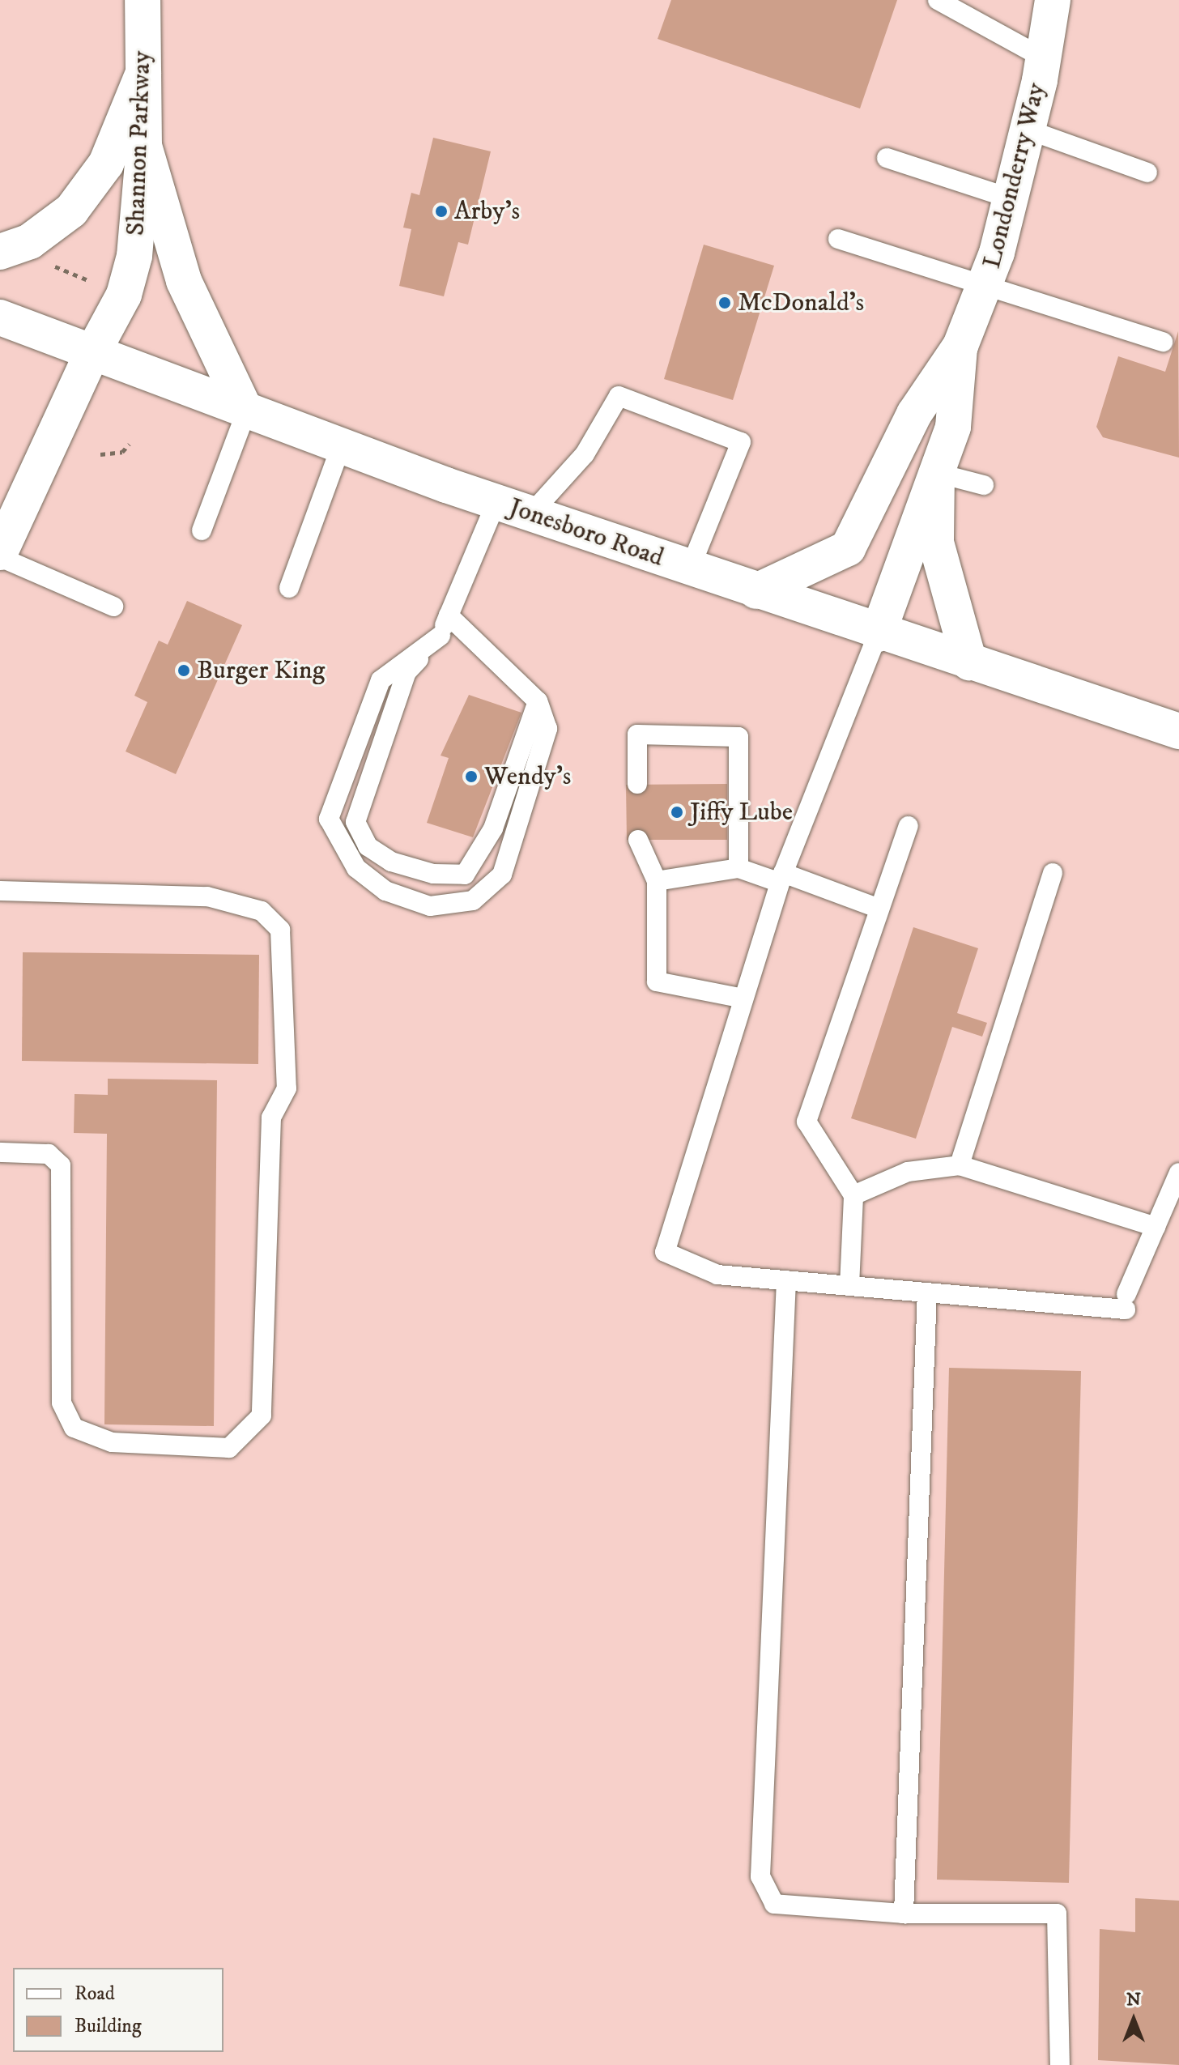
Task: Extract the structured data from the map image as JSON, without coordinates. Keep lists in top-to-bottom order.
{
  "streets": {
    "main road": ["Shannon Parkway", "Londonderry Way", "Jonesboro Road"]
  },
  "crossings": [
    ["Shannon Parkway", "Jonesboro Road"],
    ["Londonderry Way", "Jonesboro Road"]
  ],
  "places": [
    "Arby's",
    "McDonald's",
    "Burger King",
    "Wendy's",
    "Jiffy Lube"
  ],
  "legend": ["Road", "Building"],
  "north": "top"
}
